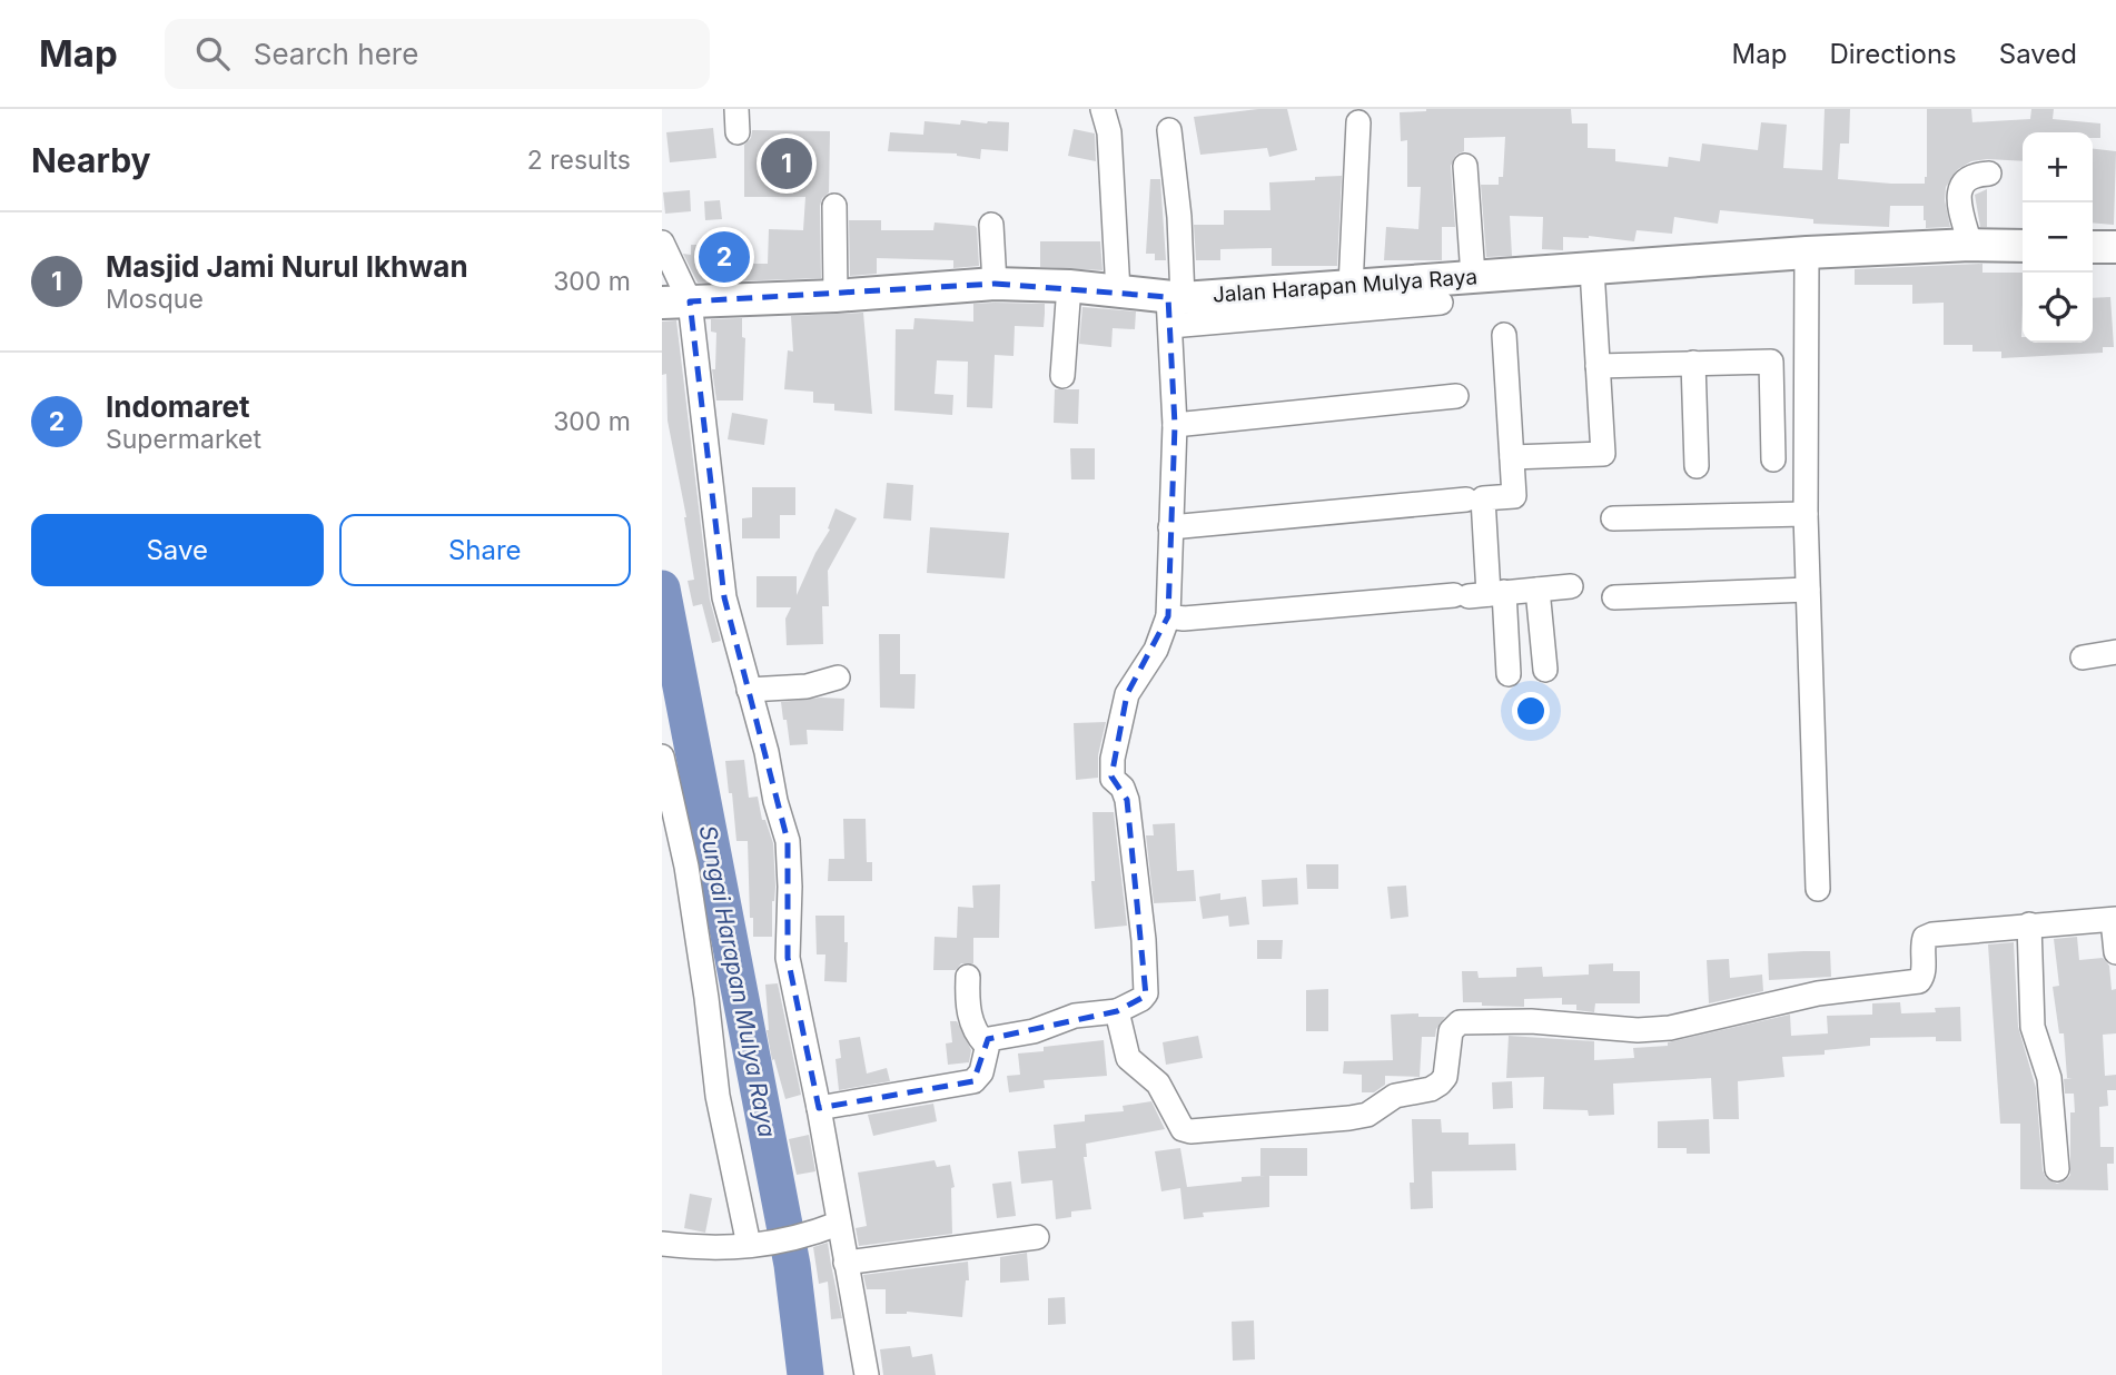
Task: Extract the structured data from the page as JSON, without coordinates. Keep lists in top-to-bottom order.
{
  "streets": {
    "street": ["Jalan Harapan Mulya Raya"]
  },
  "water": ["Sungai Harapan Mulya Raya"],
  "page": {
    "header": "Map",
    "search": "Search here",
    "nav": ["Map", "Directions", "Saved"],
    "heading": ["Nearby", "2 results"],
    "map_buttons": ["+", "−"],
    "pins": ["1", "2"],
    "list": [
      {
        "mark": "1",
        "name": "Masjid Jami Nurul Ikhwan",
        "note": "Mosque",
        "value": "300 m"
      },
      {
        "mark": "2",
        "name": "Indomaret",
        "note": "Supermarket",
        "value": "300 m"
      }
    ],
    "buttons": ["Save", "Share"]
  }
}
